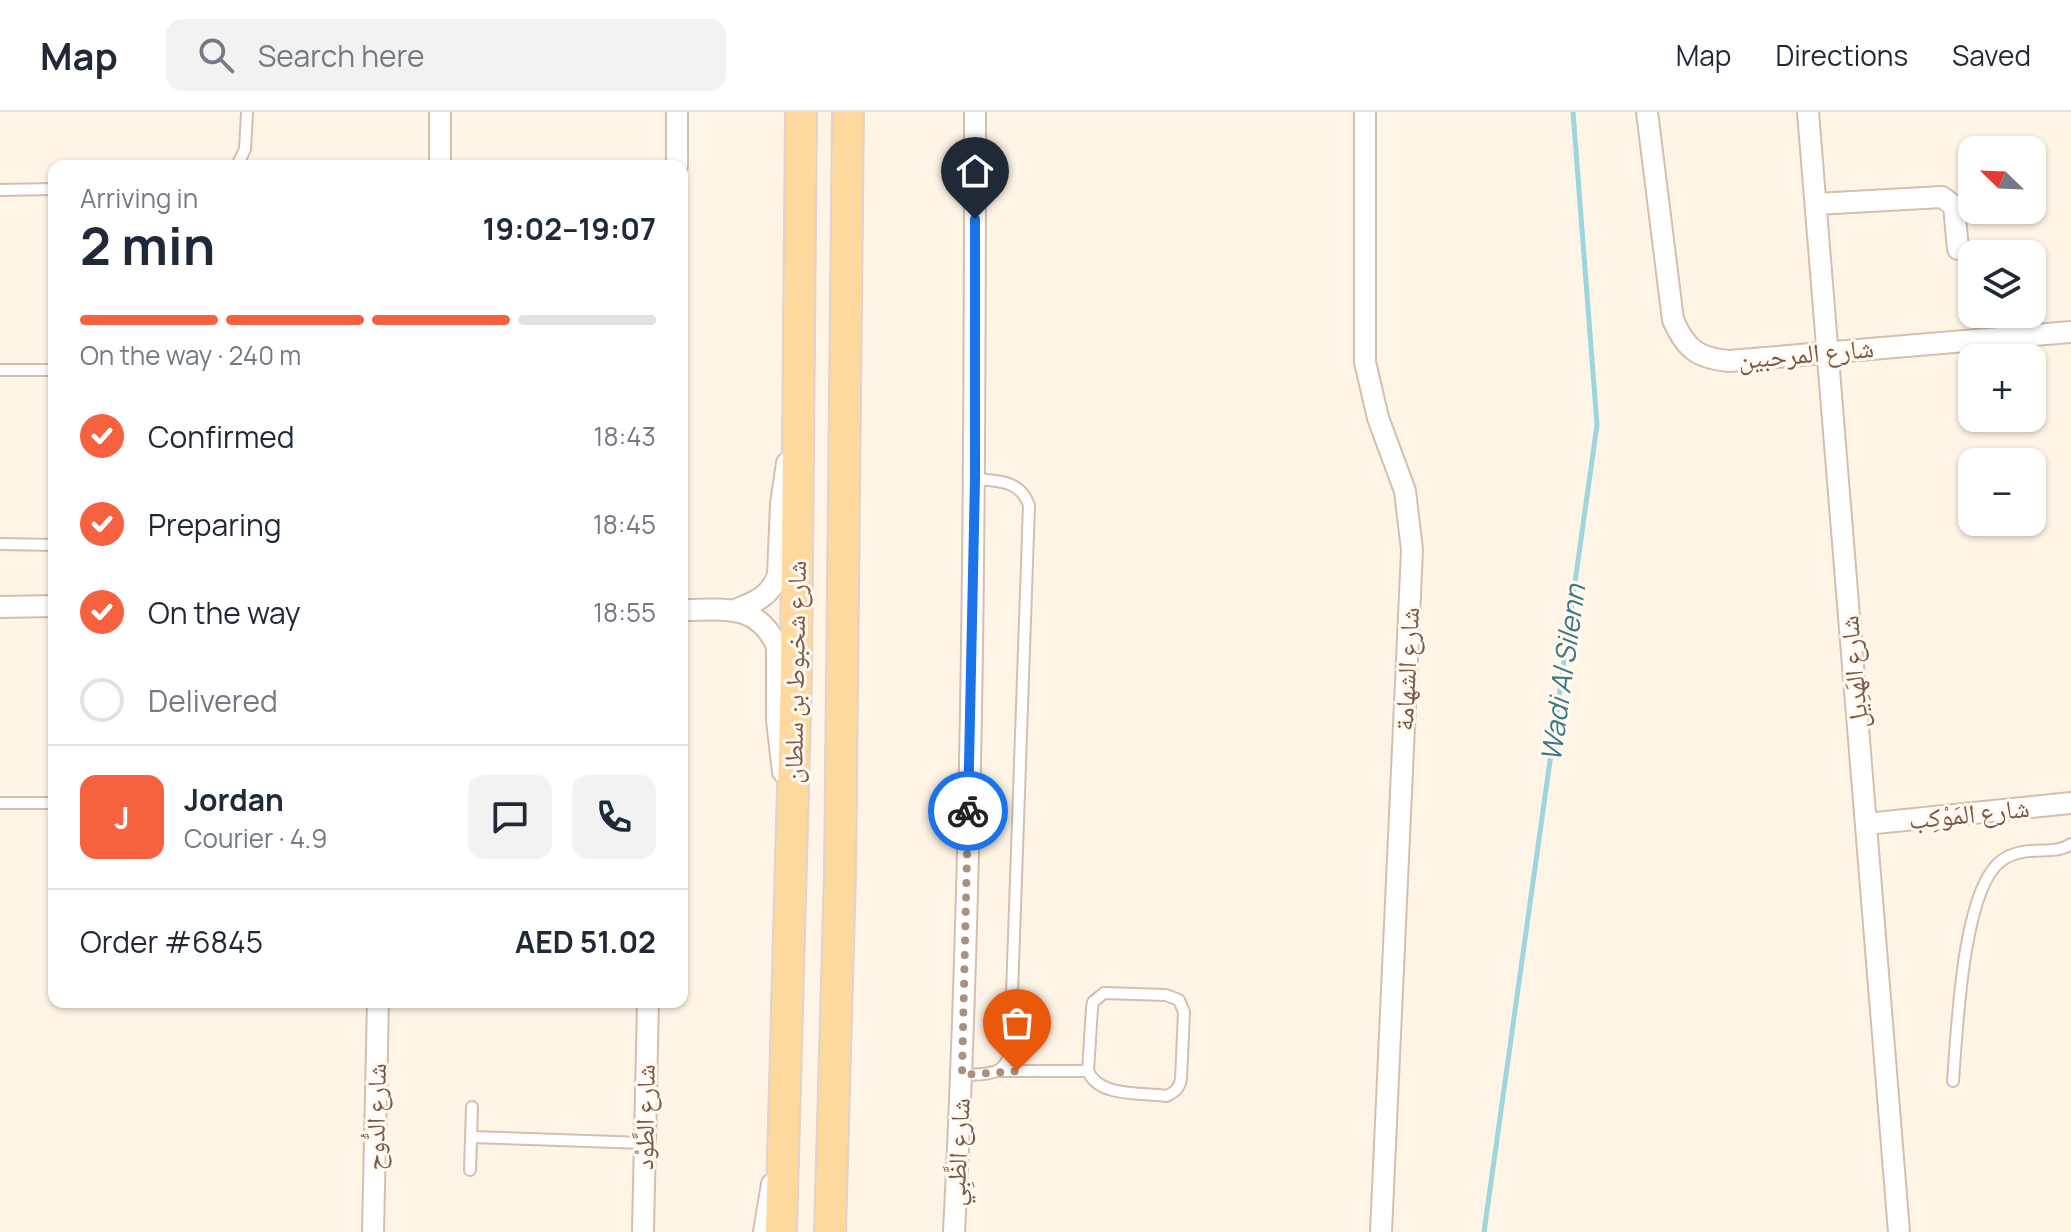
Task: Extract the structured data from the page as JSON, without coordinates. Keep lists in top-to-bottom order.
{
  "streets": {
    "main road": ["شارع شخبوط بن سلطان"],
    "street": [
      "شارع المرحبين",
      "شارع الشهامة",
      "شارع الهَدِيل",
      "شارع المَوْكِب",
      "شارع الدُّوح",
      "شارع الطَّوْد",
      "شارع الظَّبِي"
    ]
  },
  "crossings": [
    ["شارع المرحبين", "شارع الهَدِيل"],
    ["شارع الهَدِيل", "شارع المَوْكِب"]
  ],
  "water": ["Wadi Al Silenn"],
  "north": "top left",
  "page": {
    "header": "Map",
    "search": "Search here",
    "nav": ["Map", "Directions", "Saved"],
    "map_buttons": ["+", "−"],
    "heading": ["2 min", "Arriving in", "19:02–19:07"],
    "panel": [
      "Jordan",
      "Courier · 4.9",
      "Order #6845",
      "AED 51.02"
    ],
    "bar": "On the way · 240 m",
    "list": [
      ["Confirmed", "18:43"],
      ["Preparing", "18:45"],
      ["On the way", "18:55"],
      "Delivered"
    ],
    "round": "J"
  }
}
